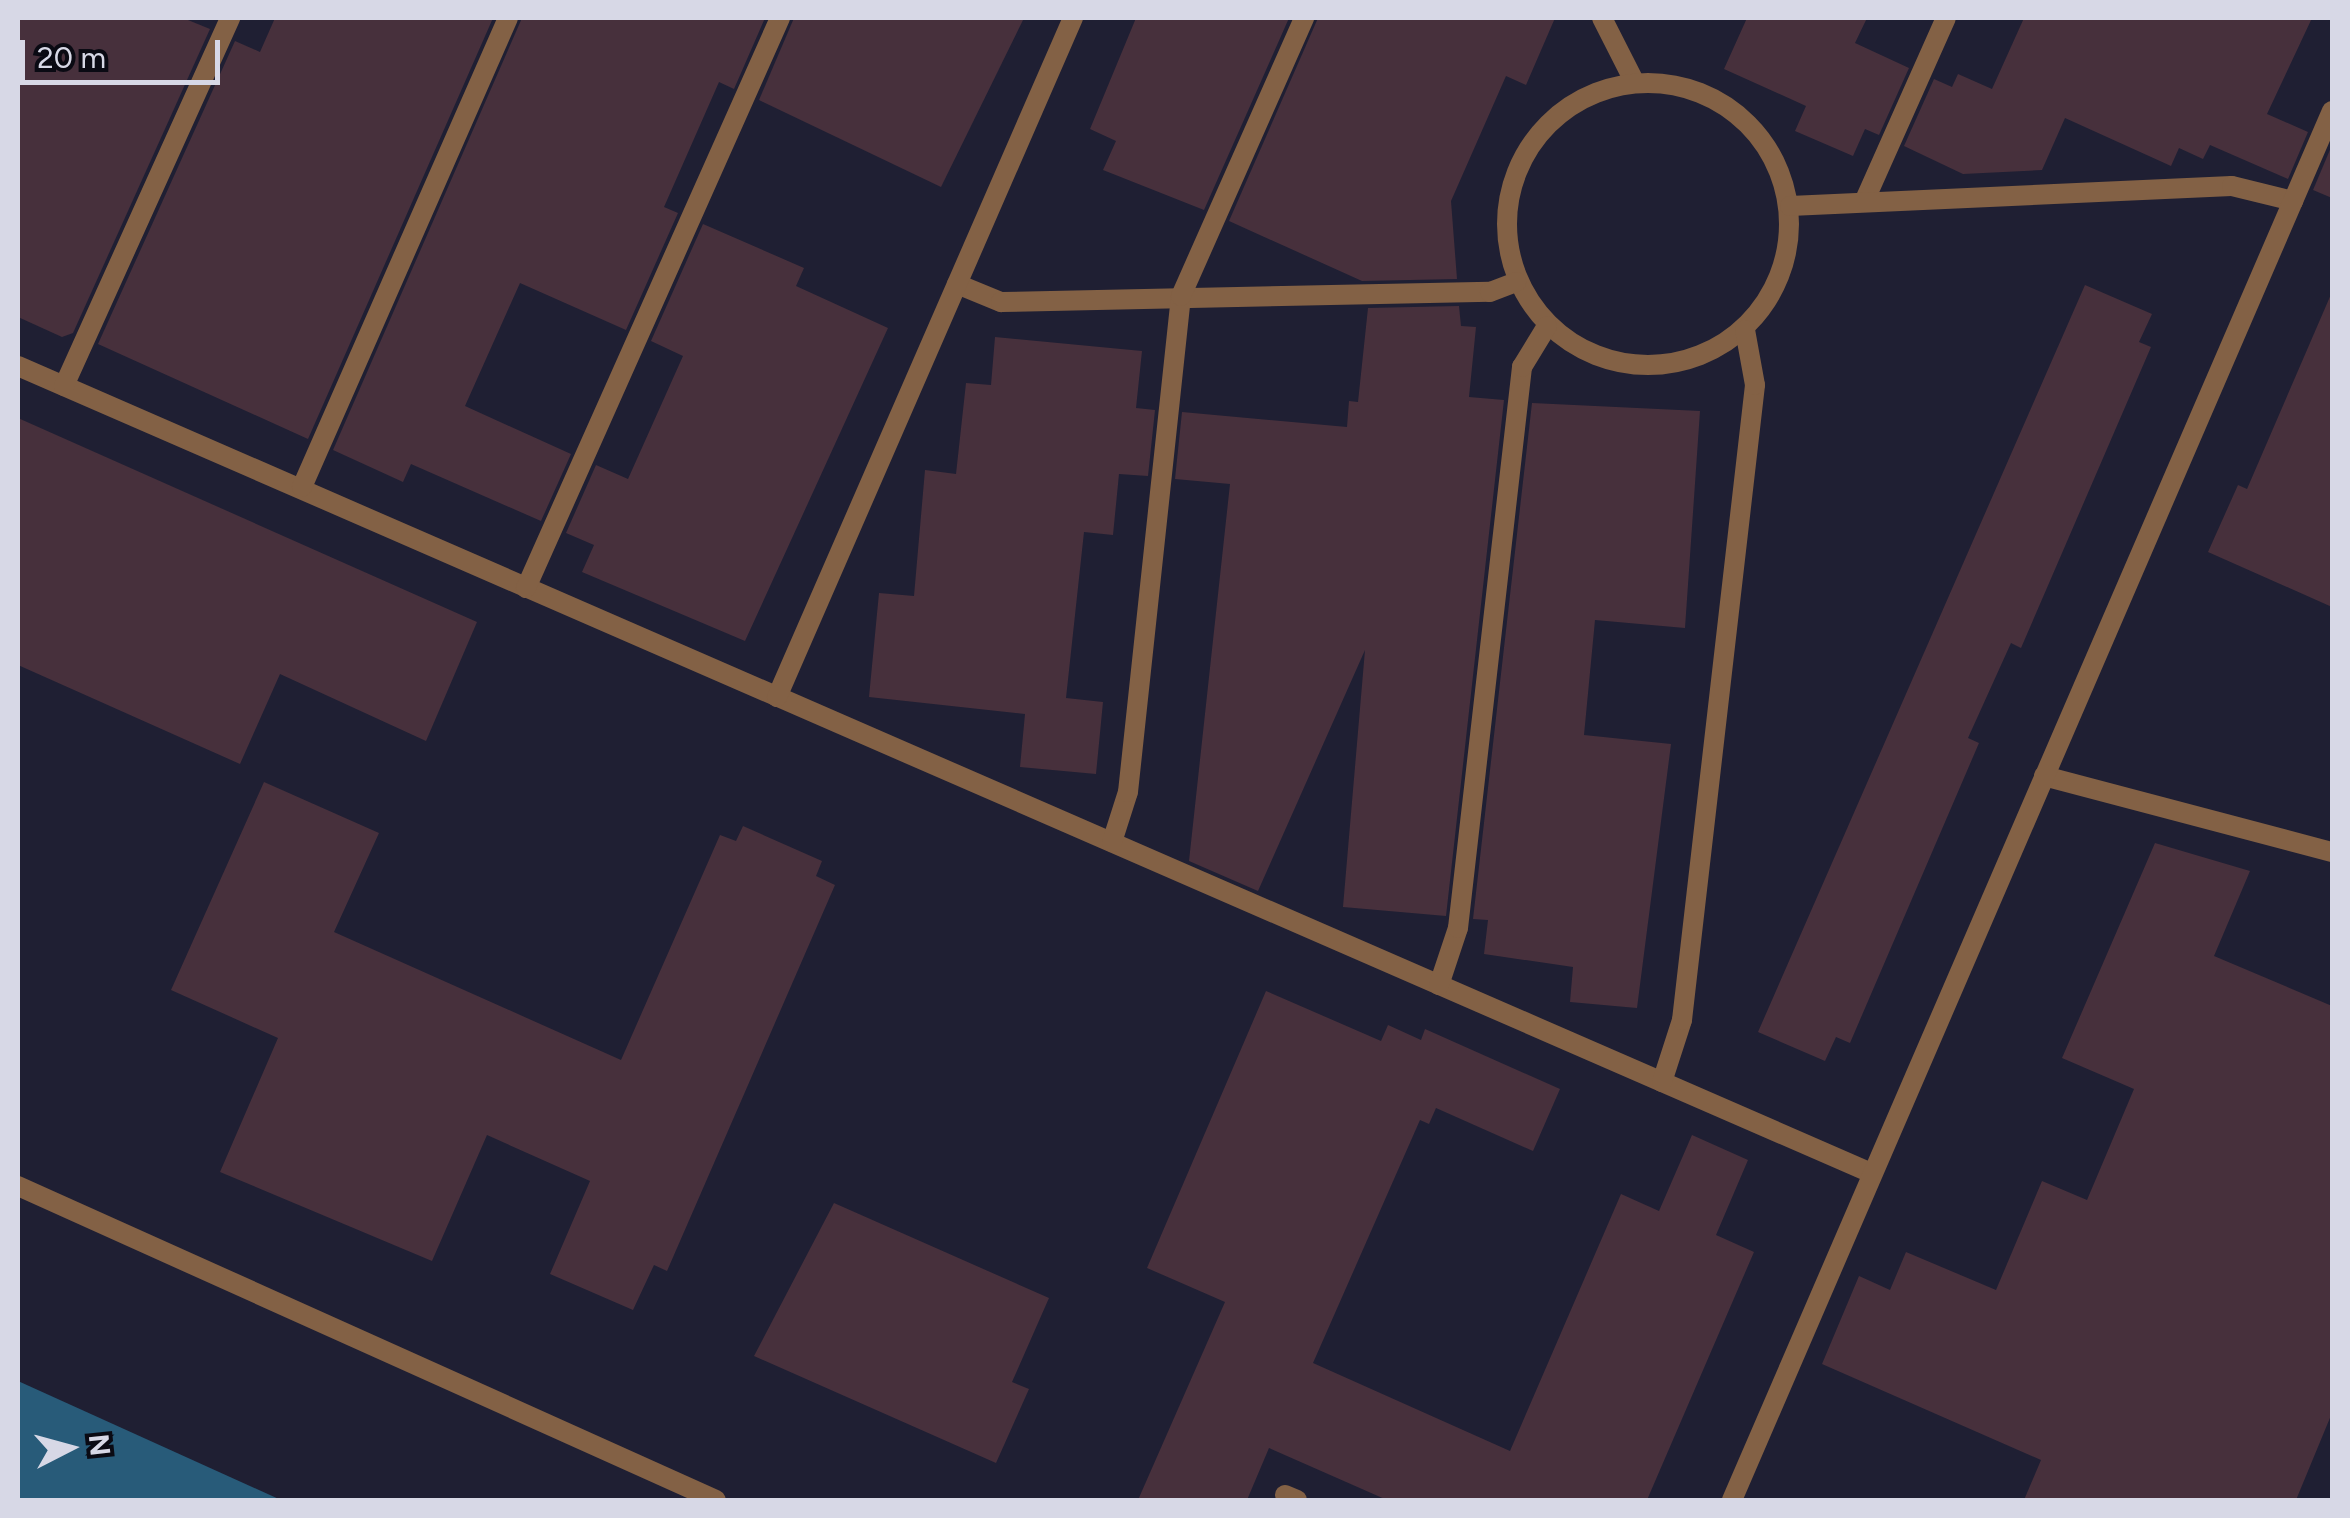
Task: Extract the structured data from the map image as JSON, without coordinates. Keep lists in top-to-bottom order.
{
  "scale_bar": "20 m",
  "north": "right"
}
